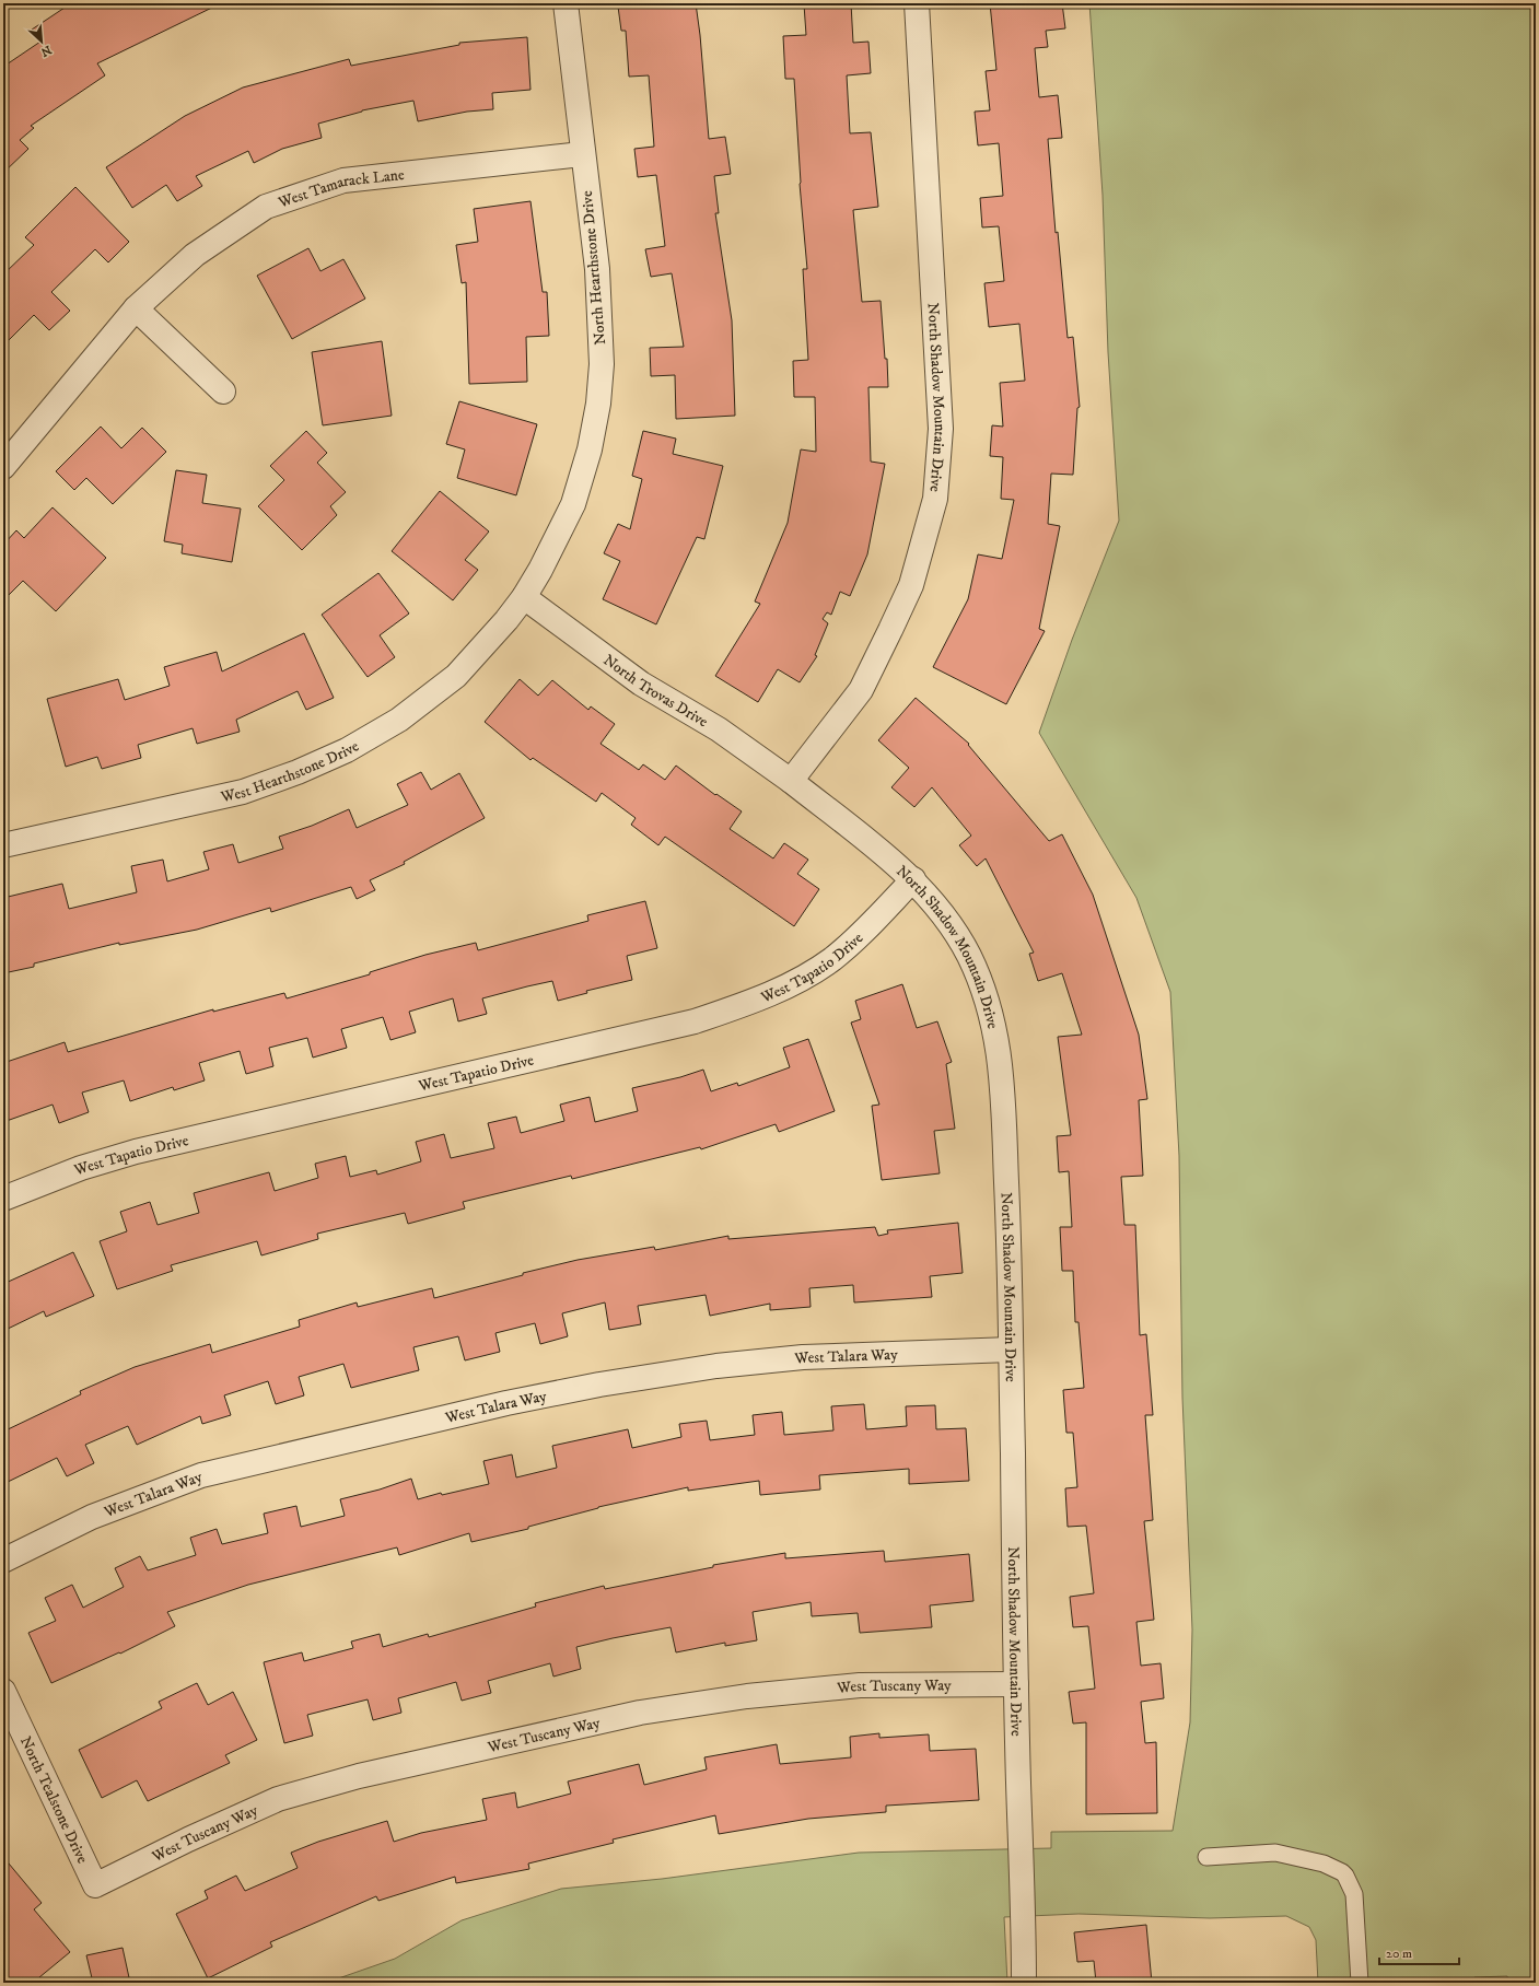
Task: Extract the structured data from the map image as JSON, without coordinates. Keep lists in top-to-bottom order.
{
  "streets": {
    "street": [
      "West Tamarack Lane",
      "North Hearthstone Drive",
      "North Shadow Mountain Drive",
      "North Trovas Drive",
      "West Hearthstone Drive",
      "West Tapatio Drive",
      "West Talara Way",
      "West Tuscany Way",
      "North Tealstone Drive"
    ]
  },
  "crossings": [
    ["West Tamarack Lane", "North Hearthstone Drive"],
    ["North Hearthstone Drive", "North Trovas Drive"],
    ["North Hearthstone Drive", "West Hearthstone Drive"],
    ["North Shadow Mountain Drive", "North Trovas Drive"],
    ["North Shadow Mountain Drive", "West Tapatio Drive"],
    ["North Shadow Mountain Drive", "West Talara Way"],
    ["North Shadow Mountain Drive", "West Tuscany Way"],
    ["North Trovas Drive", "West Hearthstone Drive"],
    ["West Tuscany Way", "North Tealstone Drive"]
  ],
  "scale_bar": "20 m",
  "north": "bottom right"
}
